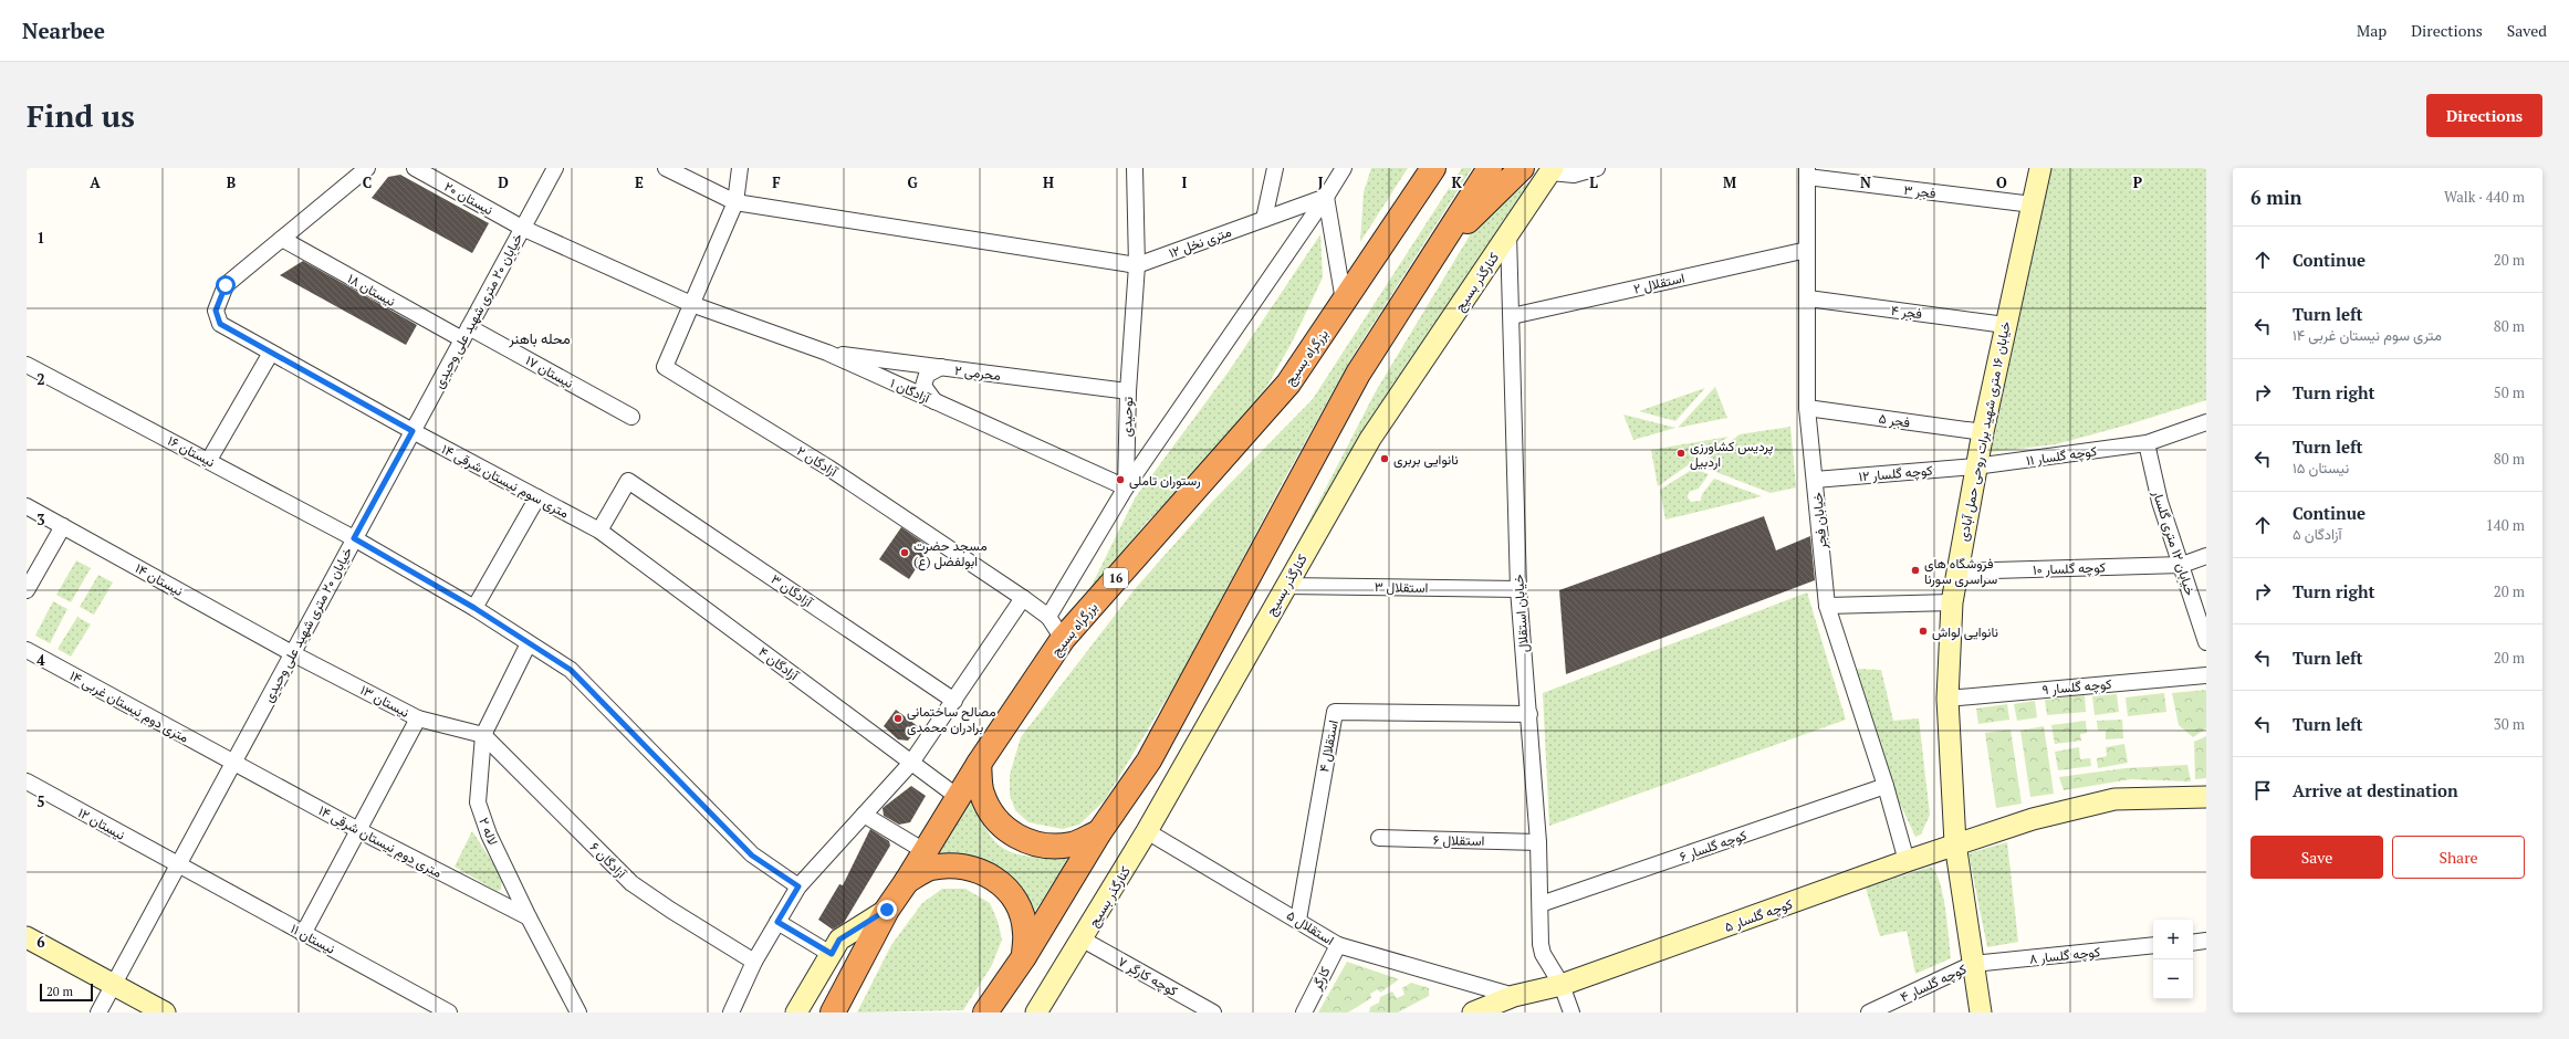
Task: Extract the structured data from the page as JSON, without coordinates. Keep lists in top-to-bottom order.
{
  "streets": {
    "highway": ["بزرگراه بسیج", "16"],
    "street": [
      "فجر ۳",
      "نیستان ۲۰",
      "۱۲ متری نخل",
      "کنارگذر بسیج",
      "استقلال ۲",
      "نیستان ۱۸",
      "خیابان ۲۰ متری شهید علی وحیدی",
      "فجر ۴",
      "نیستان ۱۷",
      "محرمی ۲",
      "آزادگان ۱",
      "توحیدی",
      "فجر ۵",
      "خیابان ۱۶ متری شهید برات روحی حمل آبادی",
      "نیستان ۱۶",
      "کوچه گلسار ۱۱",
      "آزادگان ۲",
      "کوچه گلسار ۱۲",
      "۱۴ متری سوم نیستان شرقی",
      "خیابان فجر",
      "خیابان ۱۲ متری گلسار",
      "کوچه گلسار ۱۰",
      "نیستان ۱۴",
      "استقلال ۳",
      "آزادگان ۳",
      "خیابان استقلال",
      "آزادگان ۴",
      "کوچه گلسار ۹",
      "نیستان ۱۳",
      "۱۴ متری دوم نیستان غربی",
      "استقلال ۴",
      "نیستان ۱۲",
      "لاله ۲",
      "استقلال ۶",
      "۱۴ متری دوم نیستان شرقی",
      "کوچه گلسار ۶",
      "آزادگان ۶",
      "کوچه گلسار ۵",
      "استقلال ۵",
      "نیستان ۱۱",
      "کوچه گلسار ۸",
      "کوچه کارگر ۷",
      "کارگر",
      "کوچه گلسار ۴"
    ]
  },
  "crossings": [
    ["فجر ۳", "خیابان ۱۶ متری شهید برات روحی حمل آبادی"],
    ["فجر ۳", "خیابان فجر"],
    ["نیستان ۲۰", "خیابان ۲۰ متری شهید علی وحیدی"],
    ["نیستان ۲۰", "آزادگان ۱"],
    ["نیستان ۲۰", "آزادگان ۲"],
    ["۱۲ متری نخل", "توحیدی"],
    ["کنارگذر بسیج", "استقلال ۳"],
    ["کنارگذر بسیج", "خیابان استقلال"],
    ["کنارگذر بسیج", "استقلال ۵"],
    ["کنارگذر بسیج", "کوچه کارگر ۷"],
    ["استقلال ۲", "خیابان فجر"],
    ["استقلال ۲", "خیابان استقلال"],
    ["نیستان ۱۸", "خیابان ۲۰ متری شهید علی وحیدی"],
    ["نیستان ۱۸", "نیستان ۱۷"],
    ["نیستان ۱۸", "۱۴ متری سوم نیستان شرقی"],
    ["خیابان ۲۰ متری شهید علی وحیدی", "نیستان ۱۷"],
    ["خیابان ۲۰ متری شهید علی وحیدی", "نیستان ۱۶"],
    ["خیابان ۲۰ متری شهید علی وحیدی", "۱۴ متری سوم نیستان شرقی"],
    ["خیابان ۲۰ متری شهید علی وحیدی", "نیستان ۱۴"],
    ["خیابان ۲۰ متری شهید علی وحیدی", "نیستان ۱۳"],
    ["خیابان ۲۰ متری شهید علی وحیدی", "۱۴ متری دوم نیستان غربی"],
    ["خیابان ۲۰ متری شهید علی وحیدی", "نیستان ۱۲"],
    ["خیابان ۲۰ متری شهید علی وحیدی", "۱۴ متری دوم نیستان شرقی"],
    ["خیابان ۲۰ متری شهید علی وحیدی", "نیستان ۱۱"],
    ["فجر ۴", "خیابان ۱۶ متری شهید برات روحی حمل آبادی"],
    ["فجر ۴", "خیابان فجر"],
    ["بزرگراه بسیج", "آزادگان ۴"],
    ["محرمی ۲", "آزادگان ۱"],
    ["محرمی ۲", "توحیدی"],
    ["آزادگان ۱", "توحیدی"],
    ["آزادگان ۱", "آزادگان ۲"],
    ["فجر ۵", "خیابان ۱۶ متری شهید برات روحی حمل آبادی"],
    ["فجر ۵", "خیابان فجر"],
    ["خیابان ۱۶ متری شهید برات روحی حمل آبادی", "کوچه گلسار ۱۱"],
    ["خیابان ۱۶ متری شهید برات روحی حمل آبادی", "کوچه گلسار ۱۲"],
    ["خیابان ۱۶ متری شهید برات روحی حمل آبادی", "کوچه گلسار ۱۰"],
    ["خیابان ۱۶ متری شهید برات روحی حمل آبادی", "کوچه گلسار ۹"],
    ["خیابان ۱۶ متری شهید برات روحی حمل آبادی", "کوچه گلسار ۵"],
    ["خیابان ۱۶ متری شهید برات روحی حمل آبادی", "کوچه گلسار ۸"],
    ["خیابان ۱۶ متری شهید برات روحی حمل آبادی", "کوچه گلسار ۴"],
    ["نیستان ۱۶", "لاله ۲"],
    ["کوچه گلسار ۱۱", "کوچه گلسار ۱۲"],
    ["کوچه گلسار ۱۱", "خیابان ۱۲ متری گلسار"],
    ["کوچه گلسار ۱۲", "خیابان فجر"],
    ["۱۴ متری سوم نیستان شرقی", "آزادگان ۳"],
    ["۱۴ متری سوم نیستان شرقی", "آزادگان ۴"],
    ["خیابان فجر", "کوچه گلسار ۶"],
    ["خیابان فجر", "کوچه گلسار ۵"],
    ["خیابان ۱۲ متری گلسار", "کوچه گلسار ۱۰"],
    ["نیستان ۱۴", "نیستان ۱۳"],
    ["استقلال ۳", "خیابان استقلال"],
    ["آزادگان ۳", "آزادگان ۴"],
    ["خیابان استقلال", "استقلال ۴"],
    ["خیابان استقلال", "استقلال ۶"],
    ["خیابان استقلال", "کوچه گلسار ۶"],
    ["خیابان استقلال", "کوچه گلسار ۵"],
    ["نیستان ۱۳", "لاله ۲"],
    ["نیستان ۱۳", "آزادگان ۶"],
    ["۱۴ متری دوم نیستان غربی", "۱۴ متری دوم نیستان شرقی"],
    ["استقلال ۴", "استقلال ۵"],
    ["نیستان ۱۲", "نیستان ۱۱"],
    ["لاله ۲", "۱۴ متری دوم نیستان شرقی"],
    ["لاله ۲", "آزادگان ۶"],
    ["کوچه گلسار ۵", "استقلال ۵"],
    ["استقلال ۵", "کارگر"],
    ["کوچه گلسار ۸", "کوچه گلسار ۴"]
  ],
  "districts": ["محله باهنر"],
  "places": [
    "پردیس کشاورزی اردبیل",
    "نانوایی بربری",
    "رستوران تاملی",
    "مسجد حضرت ابولفضل (ع)",
    "فروشگاه های سراسری سورنا",
    "نانوایی لواش",
    "مصالح ساختمانی برادران محمدی"
  ],
  "scale_bar": "20 m",
  "page": {
    "header": "Nearbee",
    "nav": ["Map", "Directions", "Saved"],
    "buttons": [
      "Directions",
      ["Save", "Share"]
    ],
    "title": "Find us",
    "heading": ["6 min", "Walk · 440 m"],
    "list": [
      ["Continue", "20 m"],
      ["Turn left", "۱۴ متری سوم نیستان غربی", "80 m"],
      ["Turn right", "50 m"],
      ["Turn left", "نیستان ۱۵", "80 m"],
      ["Continue", "آزادگان ۵", "140 m"],
      ["Turn right", "20 m"],
      ["Turn left", "20 m"],
      ["Turn left", "30 m"],
      "Arrive at destination"
    ],
    "map_buttons": ["+", "−"],
    "scale": "20 m"
  },
  "grid": {
    "columns": [
      "A",
      "B",
      "C",
      "D",
      "E",
      "F",
      "G",
      "H",
      "I",
      "J",
      "K",
      "L",
      "M",
      "N",
      "O",
      "P"
    ],
    "rows": [
      "1",
      "2",
      "3",
      "4",
      "5",
      "6"
    ]
  }
}
